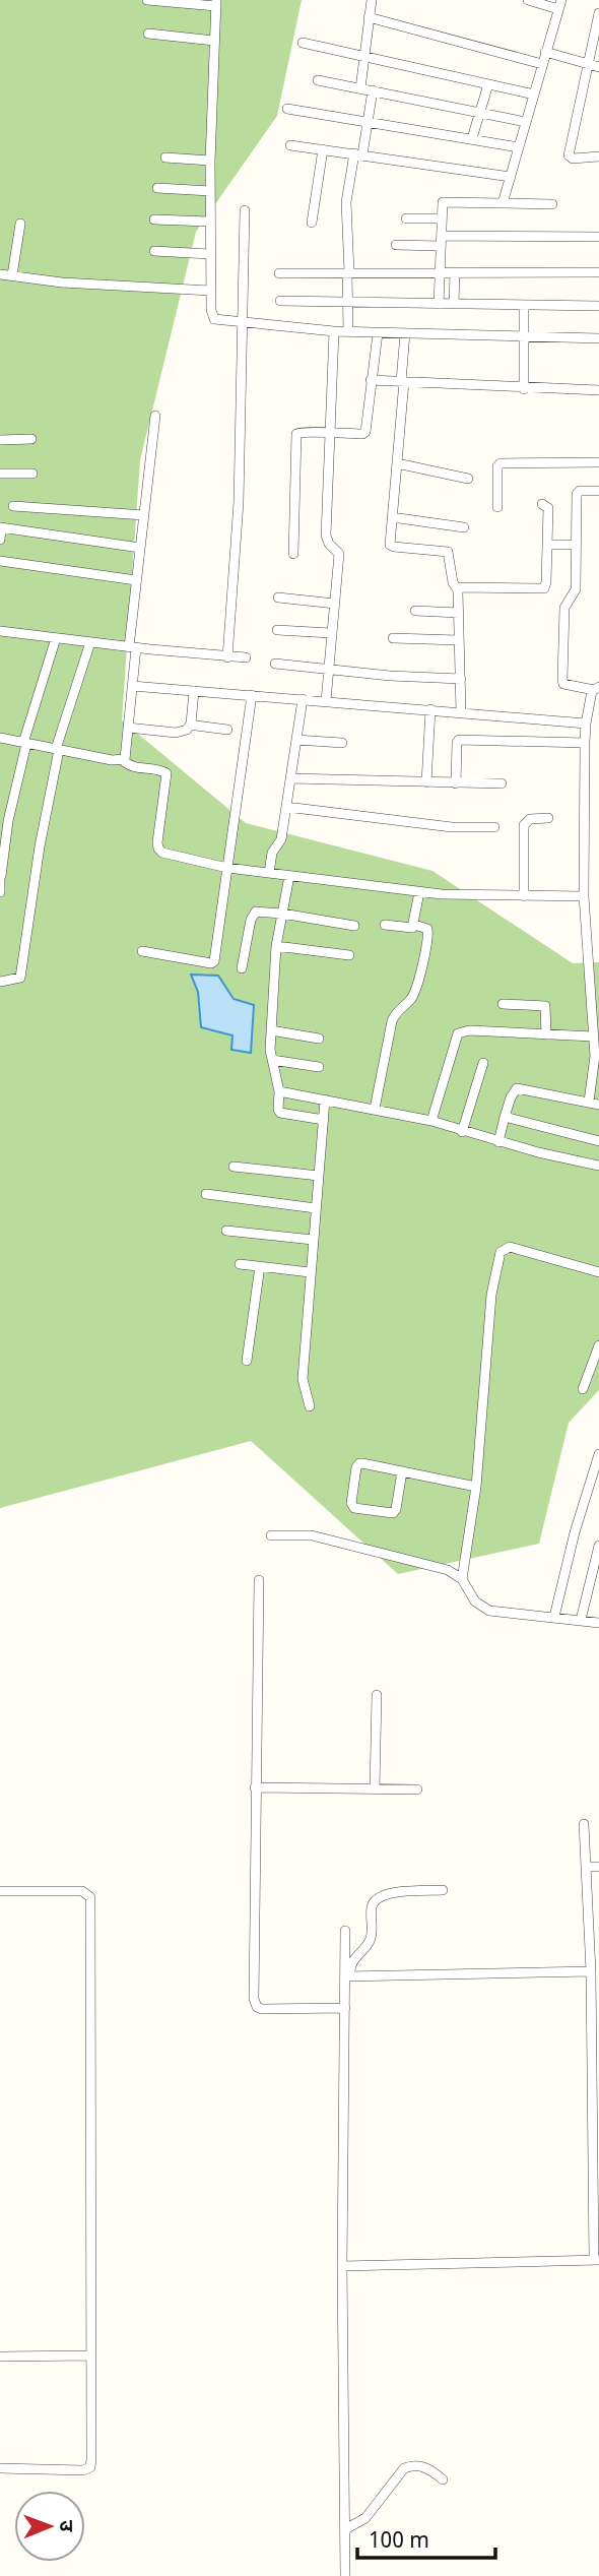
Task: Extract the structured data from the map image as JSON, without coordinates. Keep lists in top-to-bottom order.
{
  "scale_bar": "100 m",
  "north": "right"
}
